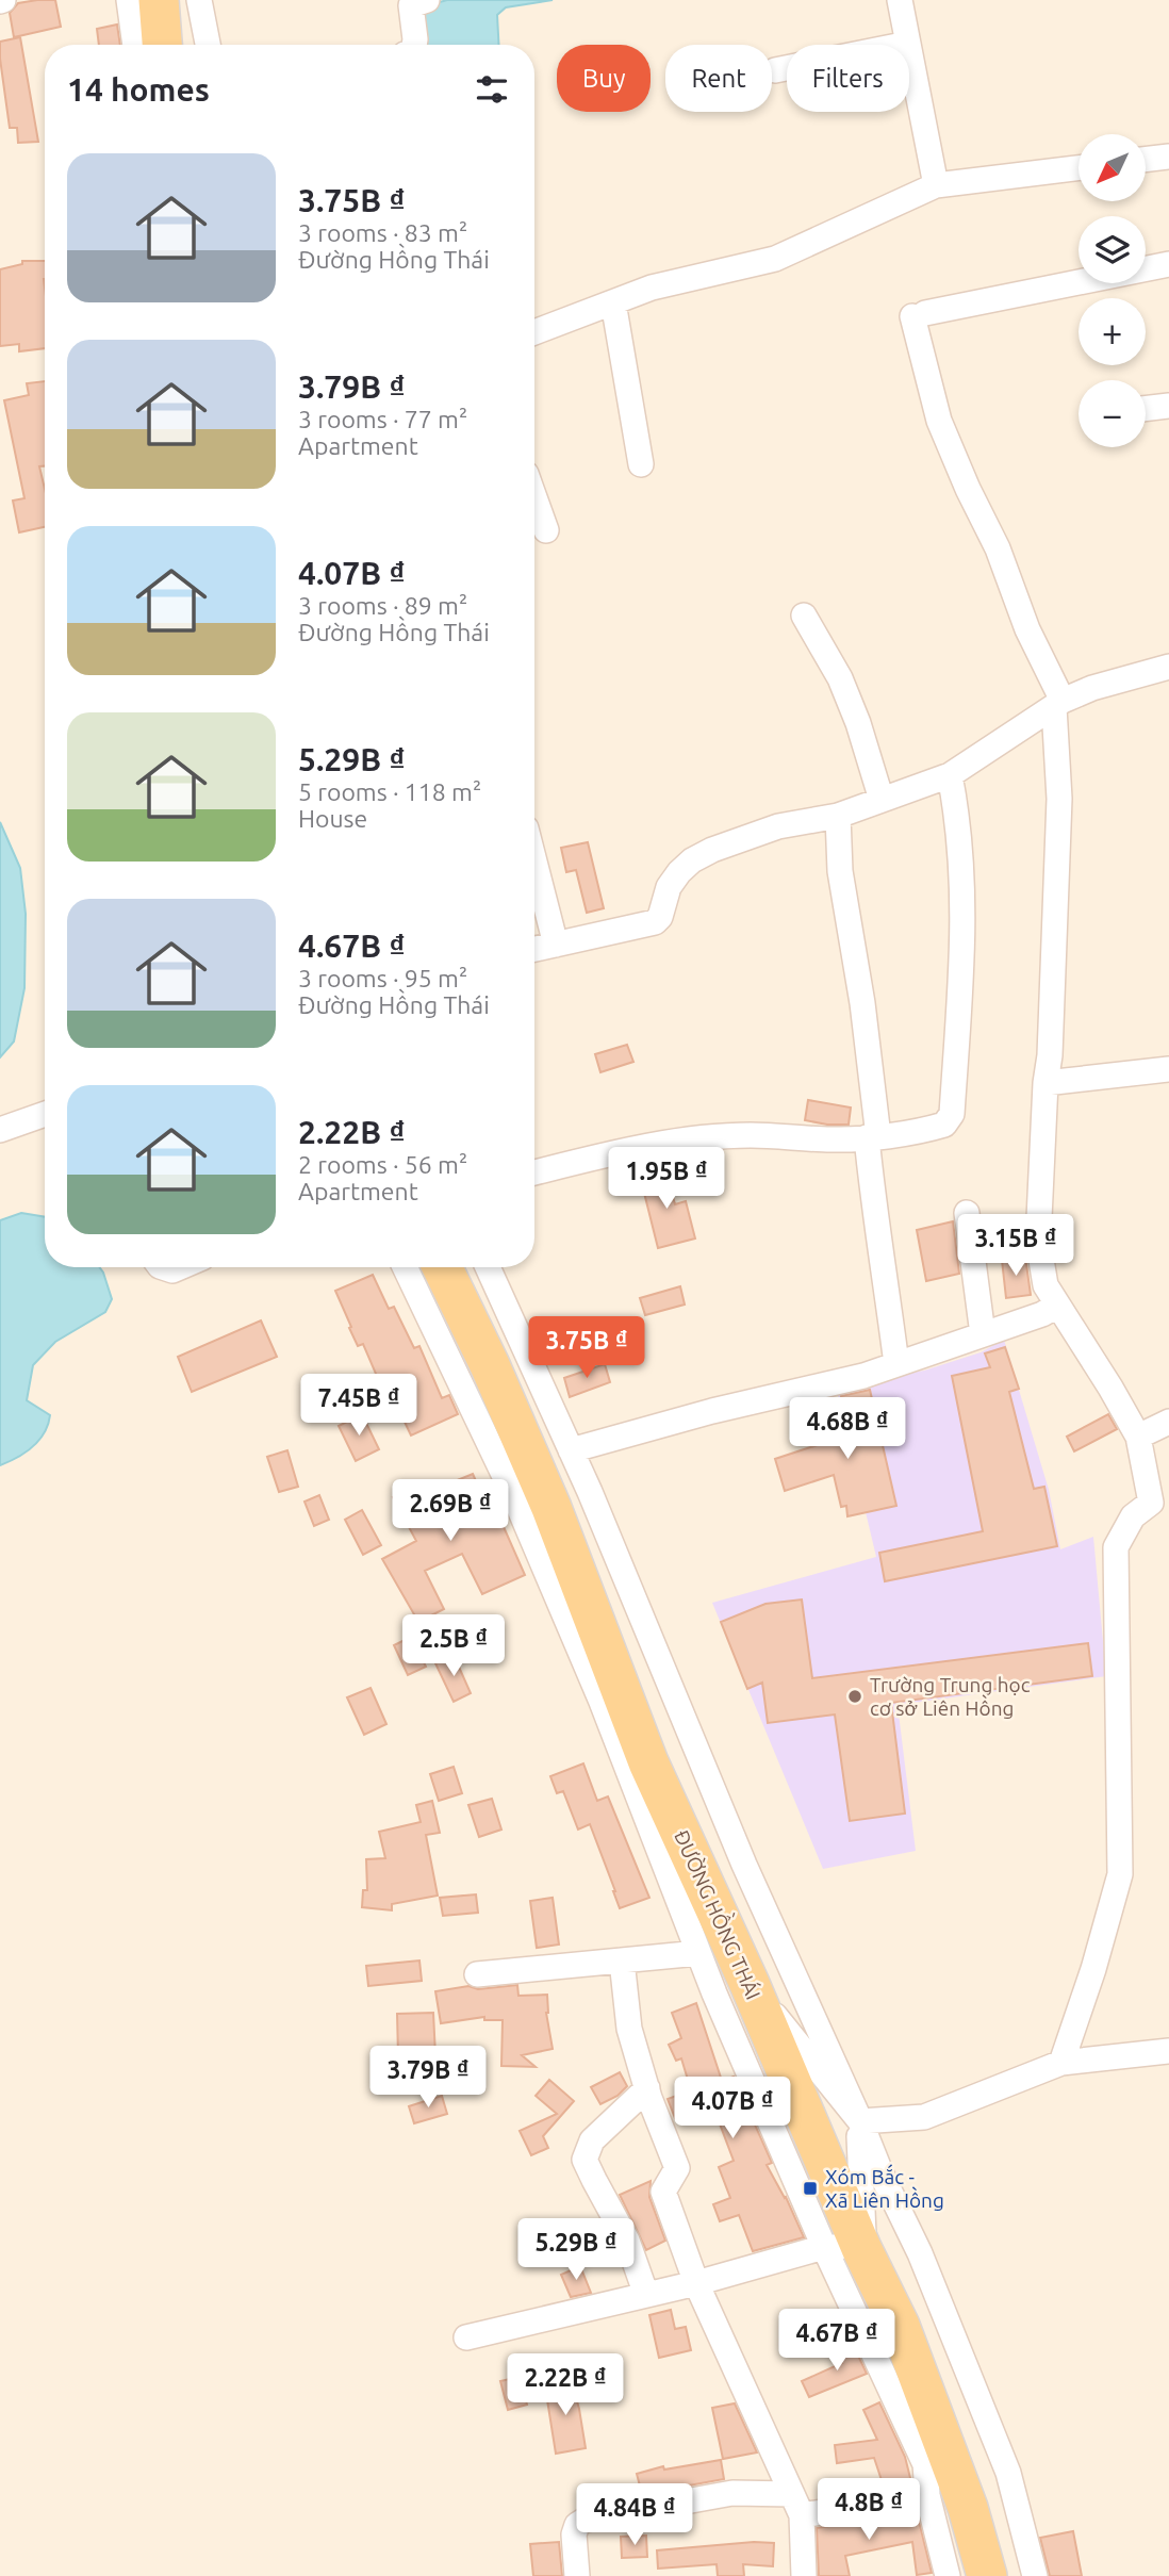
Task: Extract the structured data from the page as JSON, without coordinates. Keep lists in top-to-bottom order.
{
  "streets": {
    "main road": ["ĐƯỜNG HỒNG THÁI"]
  },
  "places": {
    "other": ["Trường Trung học cơ sở Liên Hồng"],
    "transit": ["Xóm Bắc - Xã Liên Hồng"]
  },
  "north": "bottom left",
  "page": {
    "chip": ["Buy", "Rent", "Filters"],
    "heading": "14 homes",
    "map_buttons": ["+", "−"],
    "list": [
      {
        "name": "3.75B ₫",
        "note": "3 rooms · 83 m² · Đường Hồng Thái"
      },
      {
        "name": "3.79B ₫",
        "note": "3 rooms · 77 m² · Apartment"
      },
      {
        "name": "4.07B ₫",
        "note": "3 rooms · 89 m² · Đường Hồng Thái"
      },
      {
        "name": "5.29B ₫",
        "note": "5 rooms · 118 m² · House"
      },
      {
        "name": "4.67B ₫",
        "note": "3 rooms · 95 m² · Đường Hồng Thái"
      },
      {
        "name": "2.22B ₫",
        "note": "2 rooms · 56 m² · Apartment"
      }
    ],
    "price": [
      "1.95B ₫",
      "3.15B ₫",
      "3.75B ₫",
      "7.45B ₫",
      "4.68B ₫",
      "2.69B ₫",
      "2.5B ₫",
      "3.79B ₫",
      "4.07B ₫",
      "5.29B ₫",
      "4.67B ₫",
      "2.22B ₫",
      "4.8B ₫",
      "4.84B ₫"
    ]
  }
}
